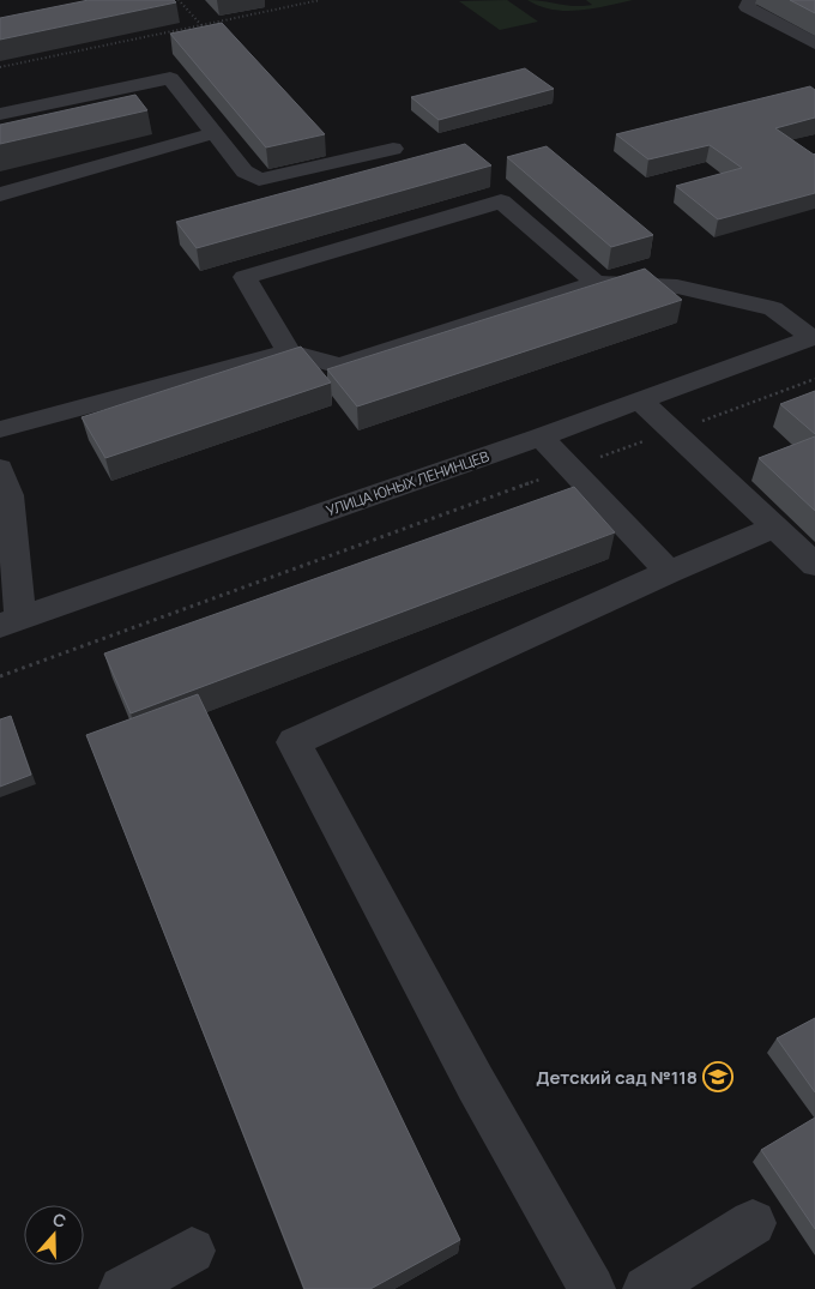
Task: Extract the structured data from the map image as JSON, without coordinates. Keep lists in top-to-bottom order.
{
  "streets": {
    "street": ["УЛИЦА ЮНЫХ ЛЕНИНЦЕВ"]
  },
  "places": {
    "school or university": ["Детский сад №118"]
  },
  "north": "top"
}
